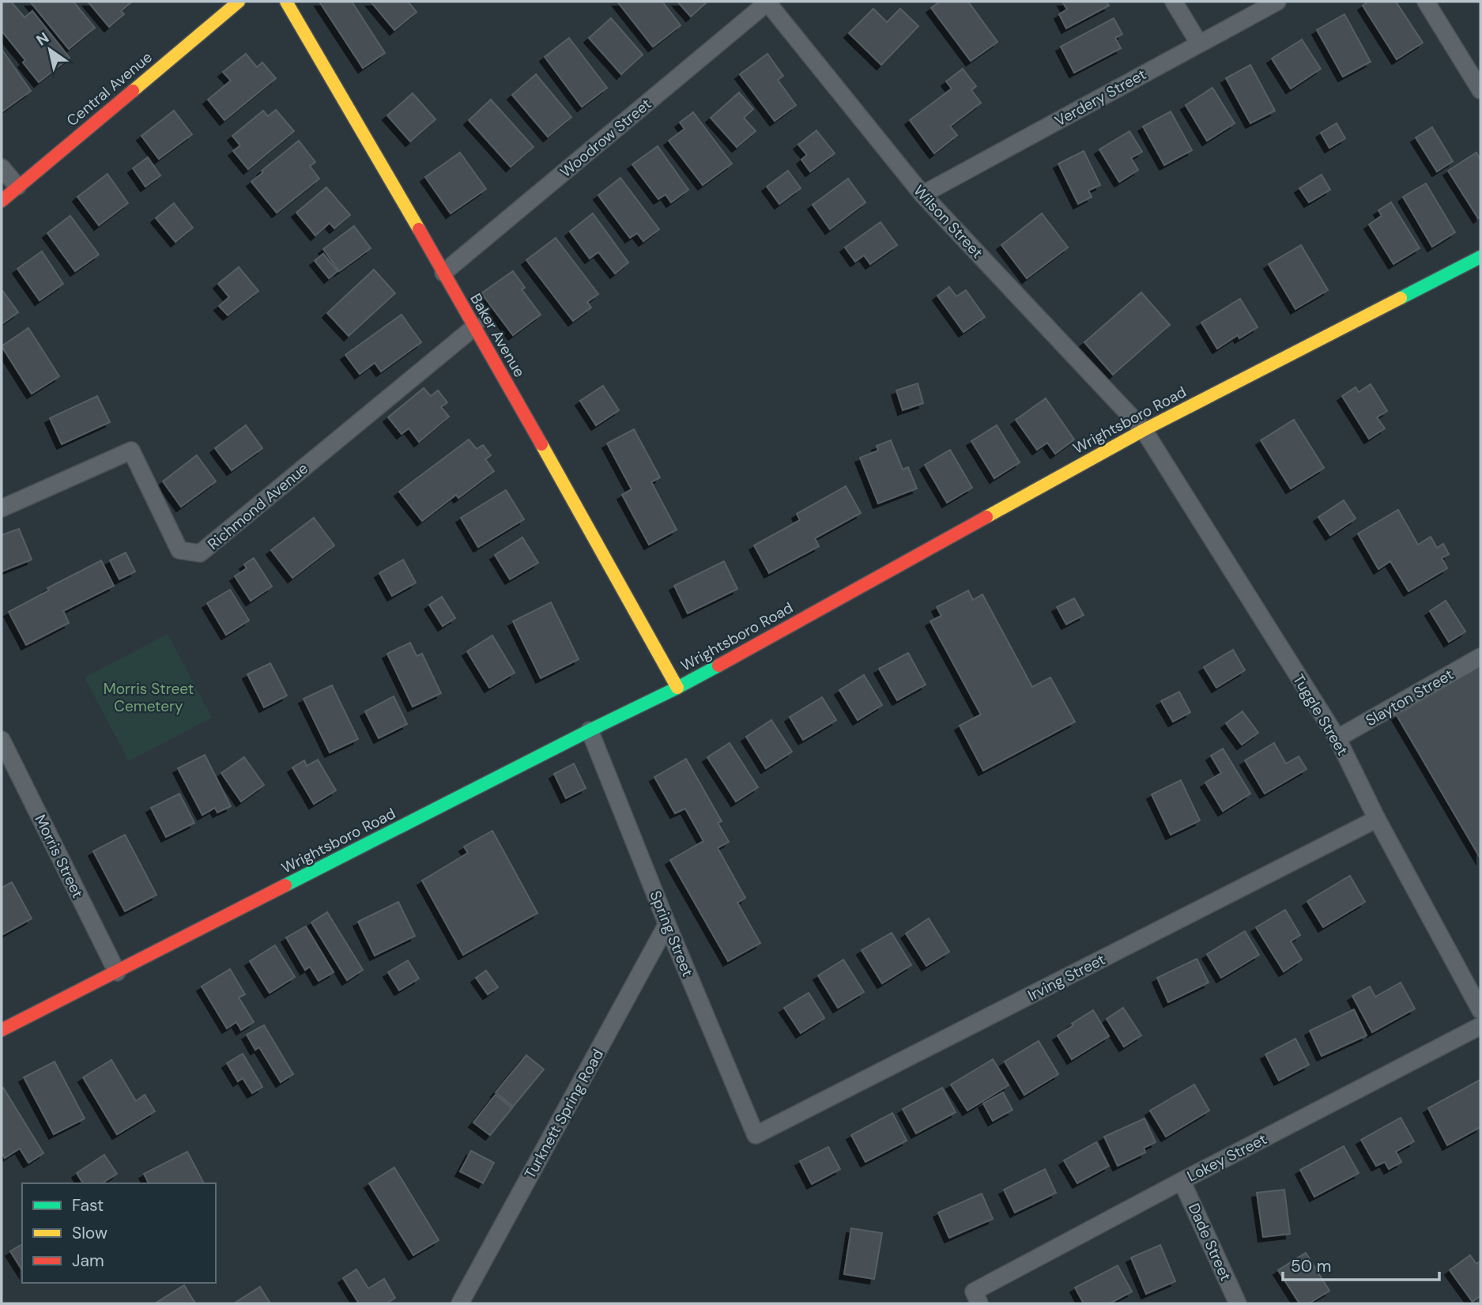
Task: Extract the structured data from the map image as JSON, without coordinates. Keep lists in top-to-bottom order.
{
  "streets": {
    "main road": ["Central Avenue", "Baker Avenue", "Wrightsboro Road"],
    "street": [
      "Verdery Street",
      "Woodrow Street",
      "Wilson Street",
      "Richmond Avenue",
      "Slayton Street",
      "Tuggle Street",
      "Morris Street",
      "Spring Street",
      "Irving Street",
      "Turknett Spring Road",
      "Lokey Street",
      "Dade Street"
    ]
  },
  "crossings": [
    ["Verdery Street", "Wilson Street"],
    ["Woodrow Street", "Wilson Street"],
    ["Woodrow Street", "Baker Avenue"],
    ["Wilson Street", "Wrightsboro Road"],
    ["Wilson Street", "Tuggle Street"],
    ["Baker Avenue", "Wrightsboro Road"],
    ["Baker Avenue", "Richmond Avenue"],
    ["Wrightsboro Road", "Tuggle Street"],
    ["Wrightsboro Road", "Morris Street"],
    ["Wrightsboro Road", "Spring Street"],
    ["Slayton Street", "Tuggle Street"],
    ["Tuggle Street", "Irving Street"],
    ["Spring Street", "Irving Street"],
    ["Spring Street", "Turknett Spring Road"],
    ["Lokey Street", "Dade Street"]
  ],
  "parks": ["Morris Street Cemetery"],
  "legend": ["Fast", "Slow", "Jam"],
  "scale_bar": "50 m",
  "north": "top left"
}
